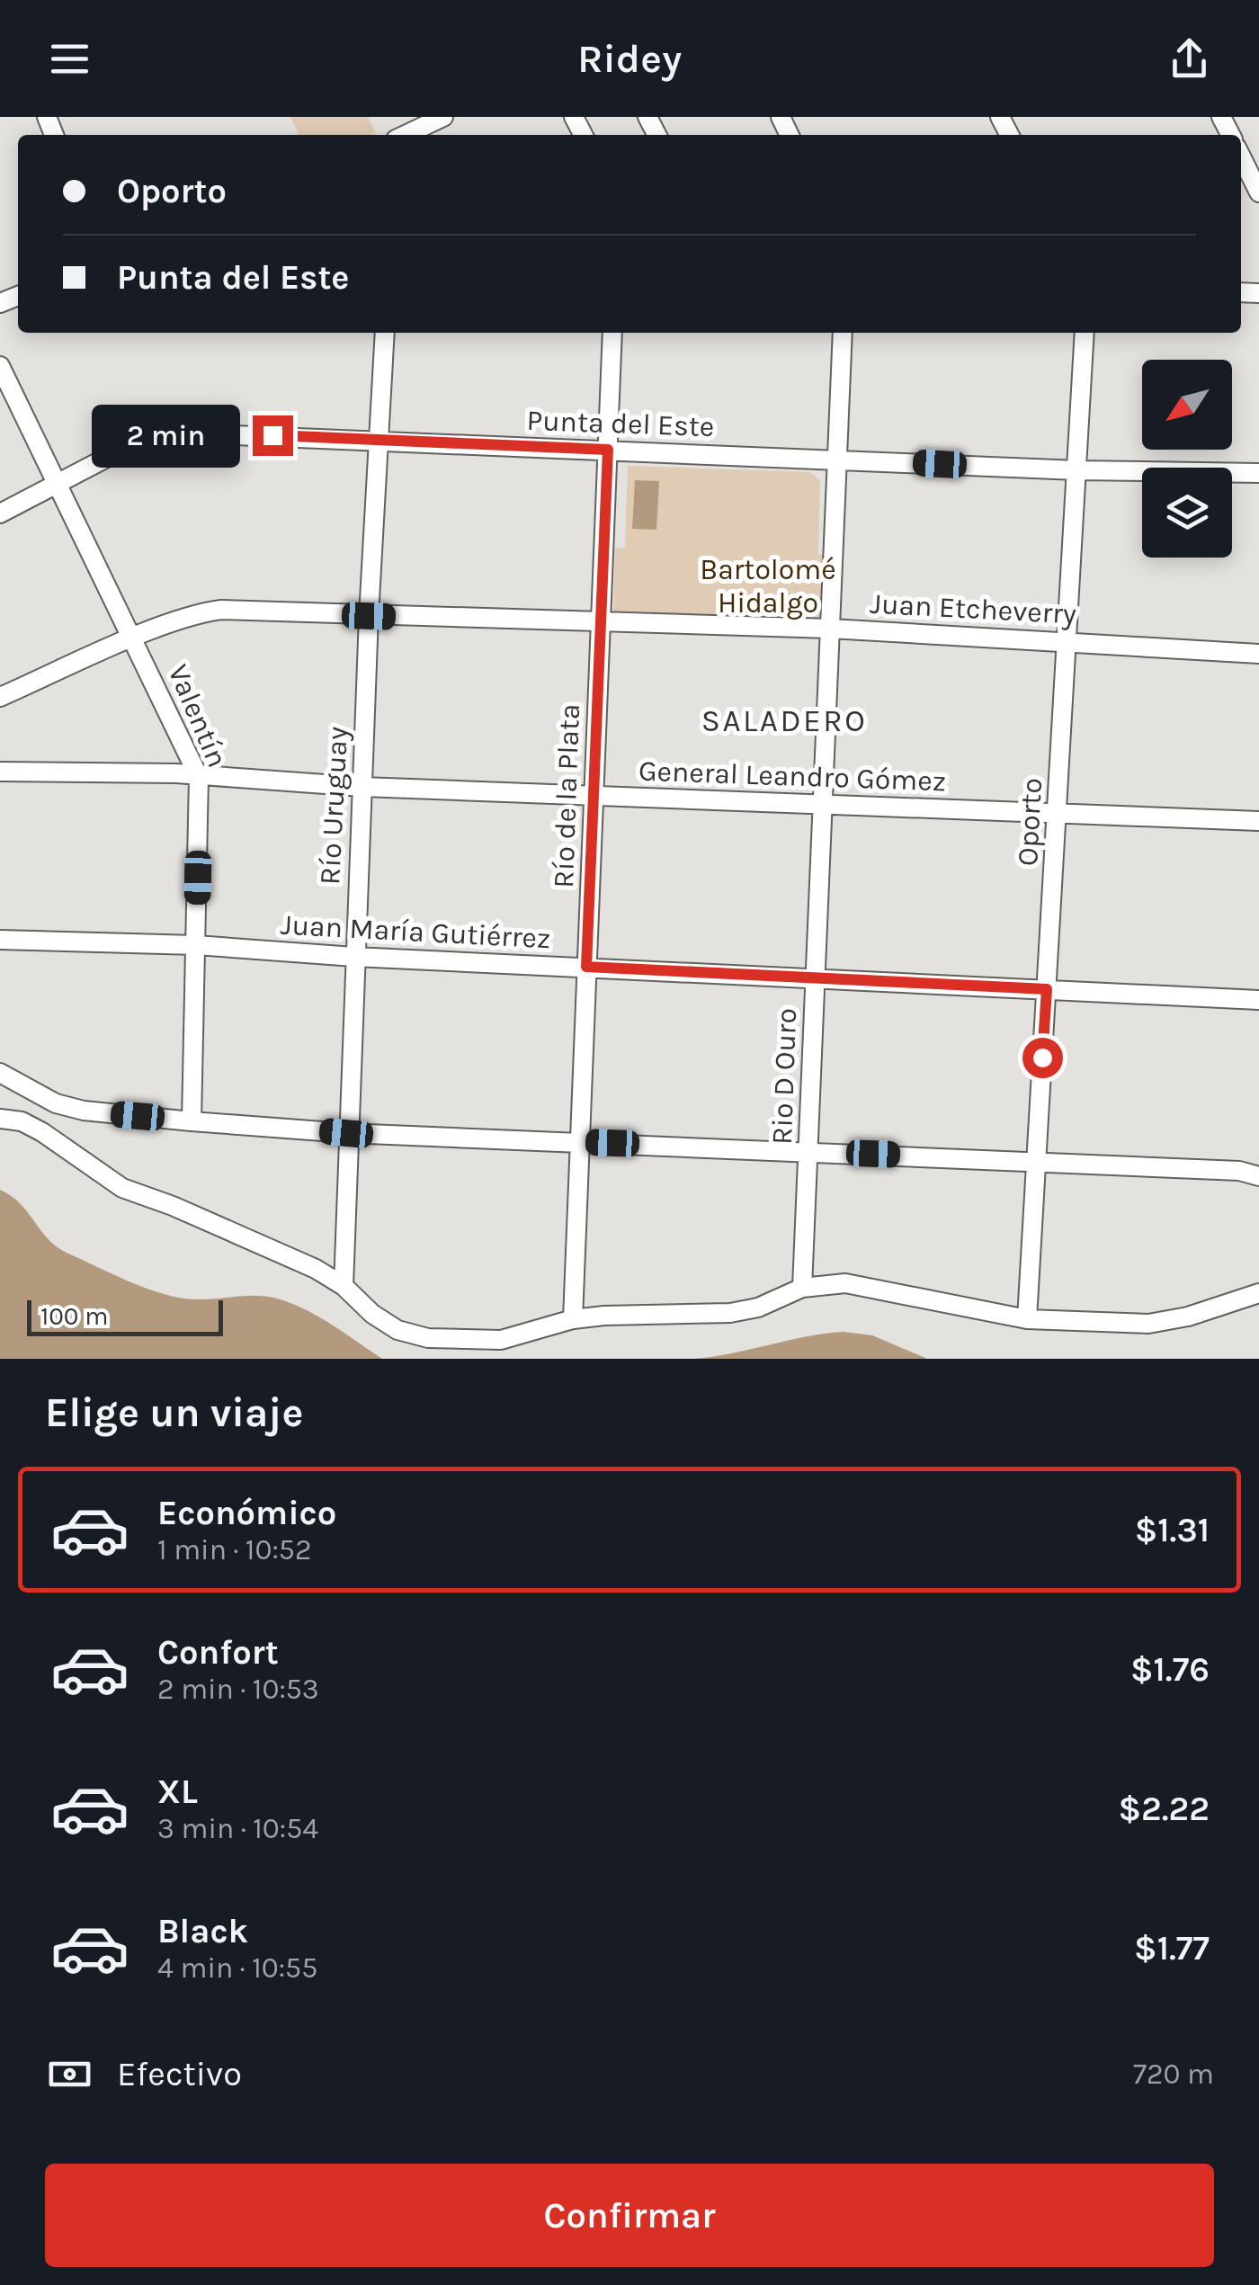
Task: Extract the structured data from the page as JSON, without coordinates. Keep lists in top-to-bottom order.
{
  "streets": {
    "street": [
      "Punta del Este",
      "Juan Etcheverry",
      "Valentín",
      "General Leandro Gómez",
      "Río de la Plata",
      "Río Uruguay",
      "Oporto",
      "Juan María Gutiérrez",
      "Rio D Ouro"
    ]
  },
  "crossings": [
    ["Punta del Este", "Valentín"],
    ["Punta del Este", "Río de la Plata"],
    ["Punta del Este", "Río Uruguay"],
    ["Punta del Este", "Oporto"],
    ["Punta del Este", "Rio D Ouro"],
    ["Juan Etcheverry", "Valentín"],
    ["Juan Etcheverry", "Río de la Plata"],
    ["Juan Etcheverry", "Río Uruguay"],
    ["Juan Etcheverry", "Oporto"],
    ["Juan Etcheverry", "Rio D Ouro"],
    ["Valentín", "General Leandro Gómez"],
    ["Valentín", "Juan María Gutiérrez"],
    ["General Leandro Gómez", "Río de la Plata"],
    ["General Leandro Gómez", "Río Uruguay"],
    ["General Leandro Gómez", "Oporto"],
    ["General Leandro Gómez", "Rio D Ouro"],
    ["Río de la Plata", "Juan María Gutiérrez"],
    ["Río Uruguay", "Juan María Gutiérrez"],
    ["Oporto", "Juan María Gutiérrez"],
    ["Juan María Gutiérrez", "Rio D Ouro"]
  ],
  "districts": ["SALADERO"],
  "parks": ["Bartolomé Hidalgo"],
  "scale_bar": "100 m",
  "north": "bottom left",
  "page": {
    "header": "Ridey",
    "banner": ["Oporto", "Punta del Este"],
    "bubble": "2 min",
    "scale": "100 m",
    "heading": "Elige un viaje",
    "list": [
      {
        "name": "Económico",
        "note": "1 min · 10:52",
        "value": "$1.31"
      },
      {
        "name": "Confort",
        "note": "2 min · 10:53",
        "value": "$1.76"
      },
      {
        "name": "XL",
        "note": "3 min · 10:54",
        "value": "$2.22"
      },
      {
        "name": "Black",
        "note": "4 min · 10:55",
        "value": "$1.77"
      }
    ],
    "pay": ["Efectivo", "720 m"],
    "buttons": "Confirmar"
  }
}
